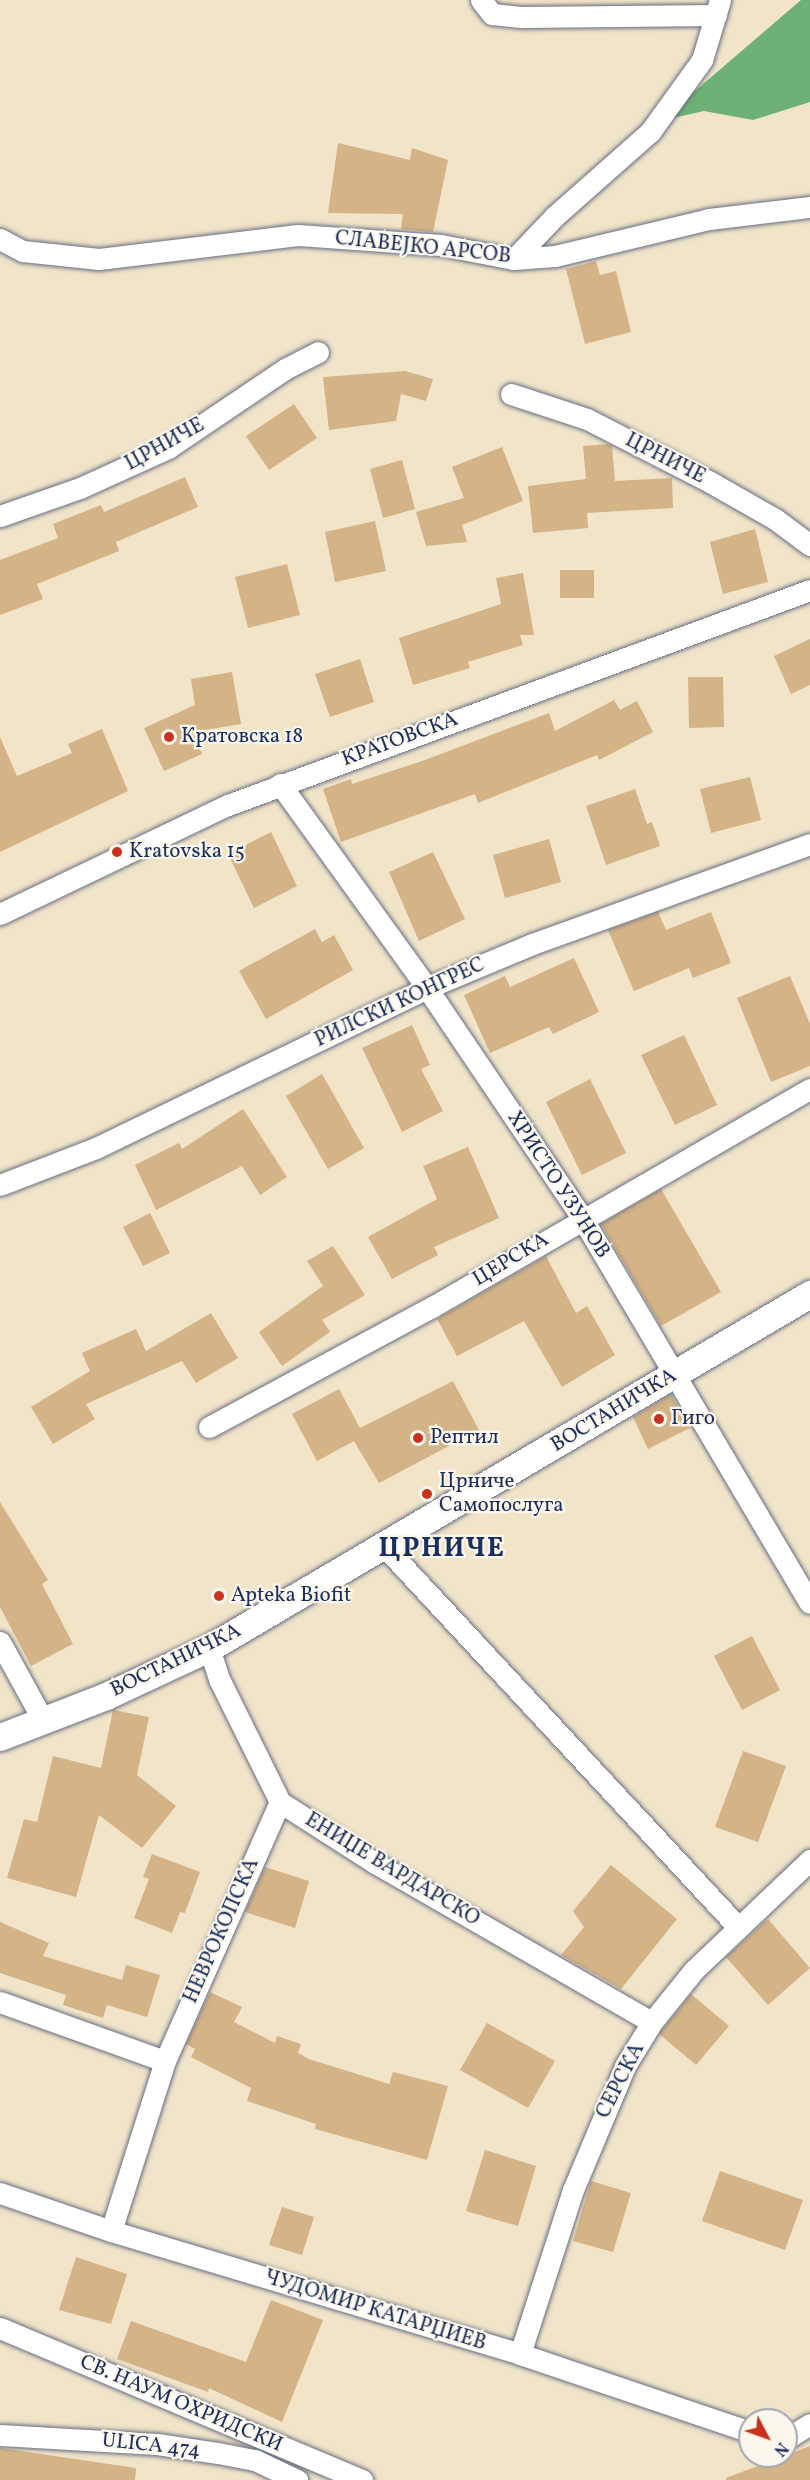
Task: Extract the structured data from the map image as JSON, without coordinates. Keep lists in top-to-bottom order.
{
  "streets": {
    "street": [
      "СЛАВЕЈКО АРСОВ",
      "ЦРНИЧЕ",
      "КРАТОВСКА",
      "РИЛСКИ КОНГРЕС",
      "ХРИСТО УЗУНОВ",
      "ЦЕРСКА",
      "ВОСТАНИЧКА",
      "ЕНИЏЕ ВАРДАРСКО",
      "НЕВРОКОПСКА",
      "СЕРСКА",
      "ЧУДОМИР КАТАРЏИЕВ",
      "СВ. НАУМ ОХРИДСКИ",
      "ULICA 474"
    ]
  },
  "crossings": [
    ["КРАТОВСКА", "ХРИСТО УЗУНОВ"],
    ["РИЛСКИ КОНГРЕС", "ХРИСТО УЗУНОВ"],
    ["ХРИСТО УЗУНОВ", "ЦЕРСКА"],
    ["ХРИСТО УЗУНОВ", "ВОСТАНИЧКА"],
    ["ВОСТАНИЧКА", "ЕНИЏЕ ВАРДАРСКО"],
    ["ЕНИЏЕ ВАРДАРСКО", "НЕВРОКОПСКА"],
    ["ЕНИЏЕ ВАРДАРСКО", "СЕРСКА"],
    ["НЕВРОКОПСКА", "ЧУДОМИР КАТАРЏИЕВ"],
    ["СЕРСКА", "ЧУДОМИР КАТАРЏИЕВ"]
  ],
  "districts": ["ЦРНИЧЕ"],
  "places": [
    "Кратовска 18",
    "Kratovska 15",
    "Гиго",
    "Рептил",
    "Црниче Самопослуга",
    "Apteka Biofit"
  ],
  "north": "bottom right"
}
